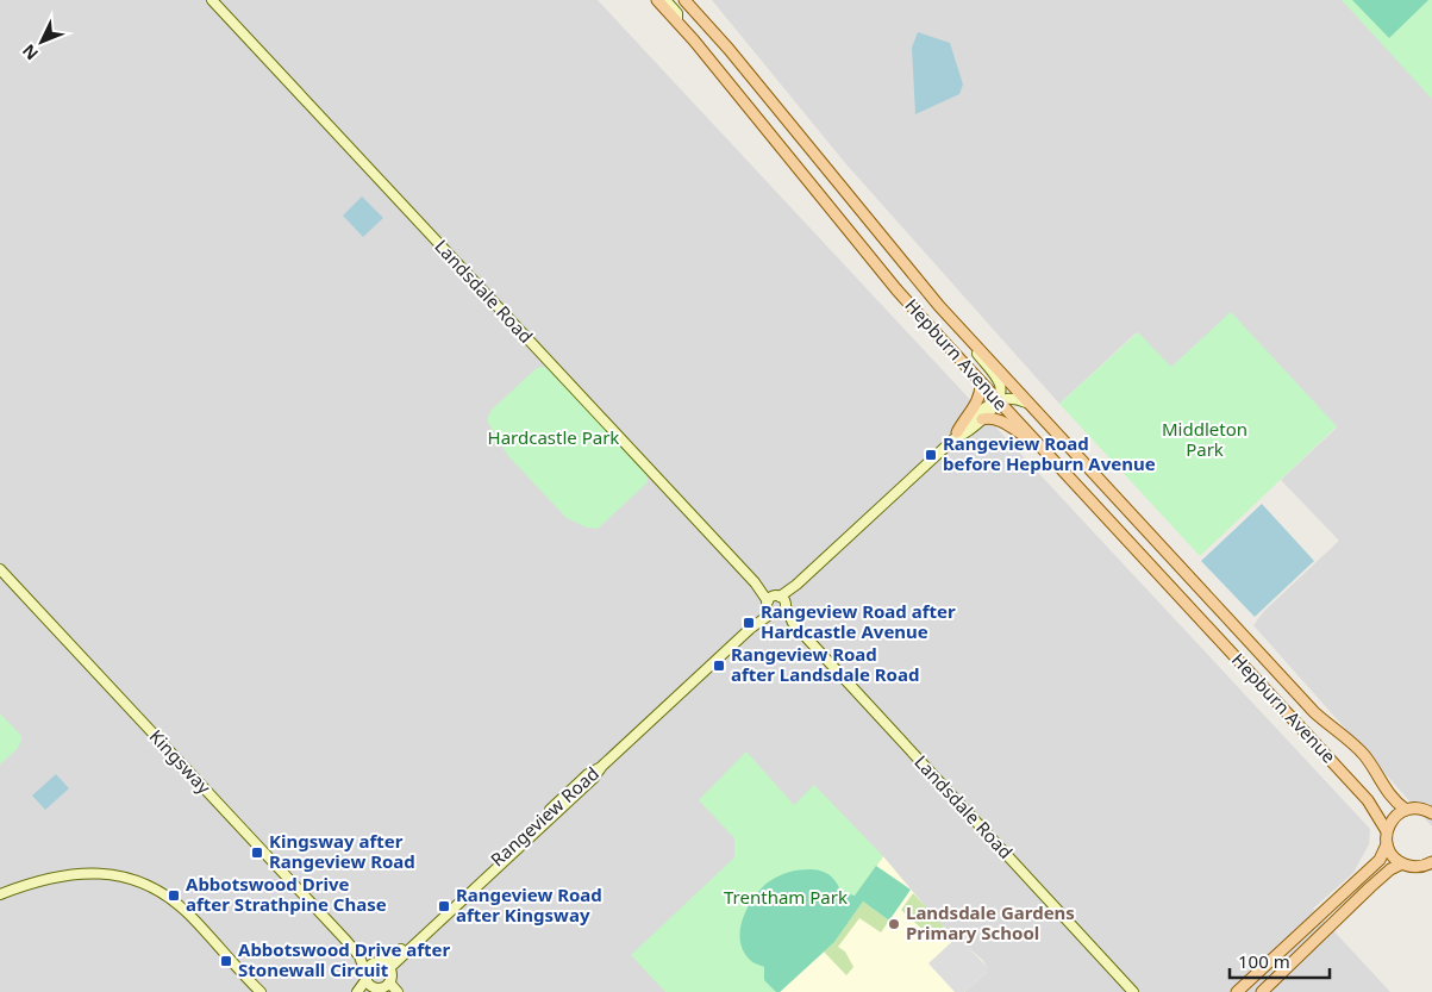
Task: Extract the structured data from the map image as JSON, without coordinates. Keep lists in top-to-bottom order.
{
  "streets": {
    "main road": ["Hepburn Avenue"],
    "street": ["Landsdale Road", "Kingsway", "Rangeview Road"]
  },
  "crossings": [
    ["Landsdale Road", "Rangeview Road"],
    ["Hepburn Avenue", "Rangeview Road"],
    ["Kingsway", "Rangeview Road"]
  ],
  "parks": ["Middleton Park", "Hardcastle Park", "Trentham Park"],
  "places": {
    "transit": [
      "Rangeview Road before Hepburn Avenue",
      "Rangeview Road after Hardcastle Avenue",
      "Rangeview Road after Landsdale Road",
      "Kingsway after Rangeview Road",
      "Abbotswood Drive after Strathpine Chase",
      "Rangeview Road after Kingsway",
      "Abbotswood Drive after Stonewall Circuit"
    ],
    "other": ["Landsdale Gardens Primary School"]
  },
  "scale_bar": "100 m",
  "north": "bottom left"
}
